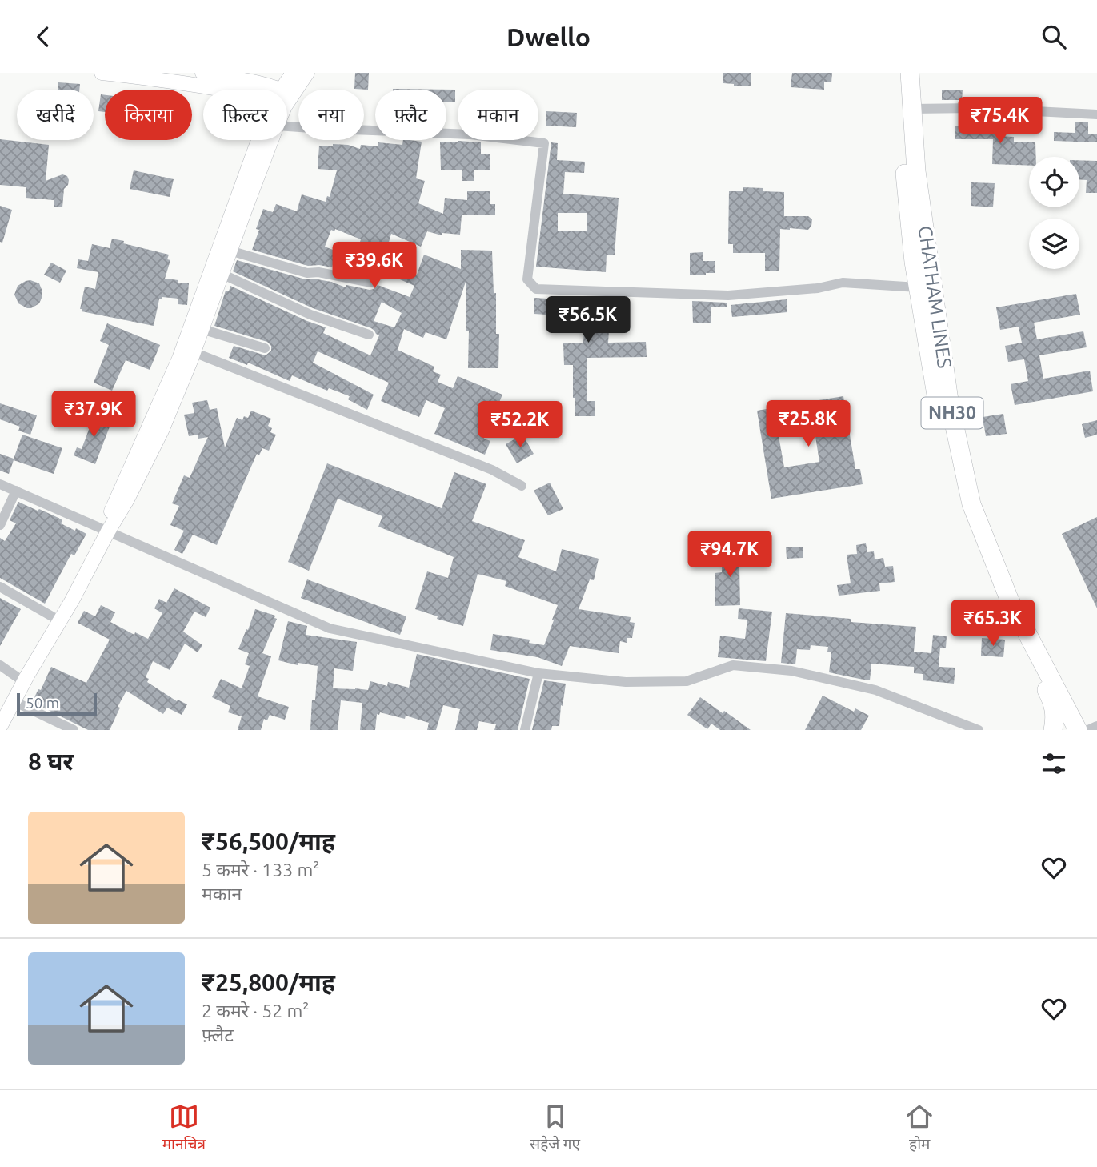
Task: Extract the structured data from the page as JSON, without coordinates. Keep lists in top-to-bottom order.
{
  "streets": {
    "highway": ["CHATHAM LINES", "NH30"]
  },
  "scale_bar": "50 m",
  "page": {
    "header": "Dwello",
    "chip": [
      "खरीदें",
      "किराया",
      "फ़िल्टर",
      "नया",
      "फ़्लैट",
      "मकान"
    ],
    "price": [
      "₹75.4K",
      "₹39.6K",
      "₹56.5K",
      "₹37.9K",
      "₹25.8K",
      "₹52.2K",
      "₹94.7K",
      "₹65.3K"
    ],
    "scale": "50 m",
    "heading": "8 घर",
    "list": [
      {
        "name": "₹56,500/माह",
        "note": "5 कमरे · 133 m² · मकान"
      },
      {
        "name": "₹25,800/माह",
        "note": "2 कमरे · 52 m² · फ़्लैट"
      }
    ],
    "tabs": ["मानचित्र", "सहेजे गए", "होम"]
  }
}
